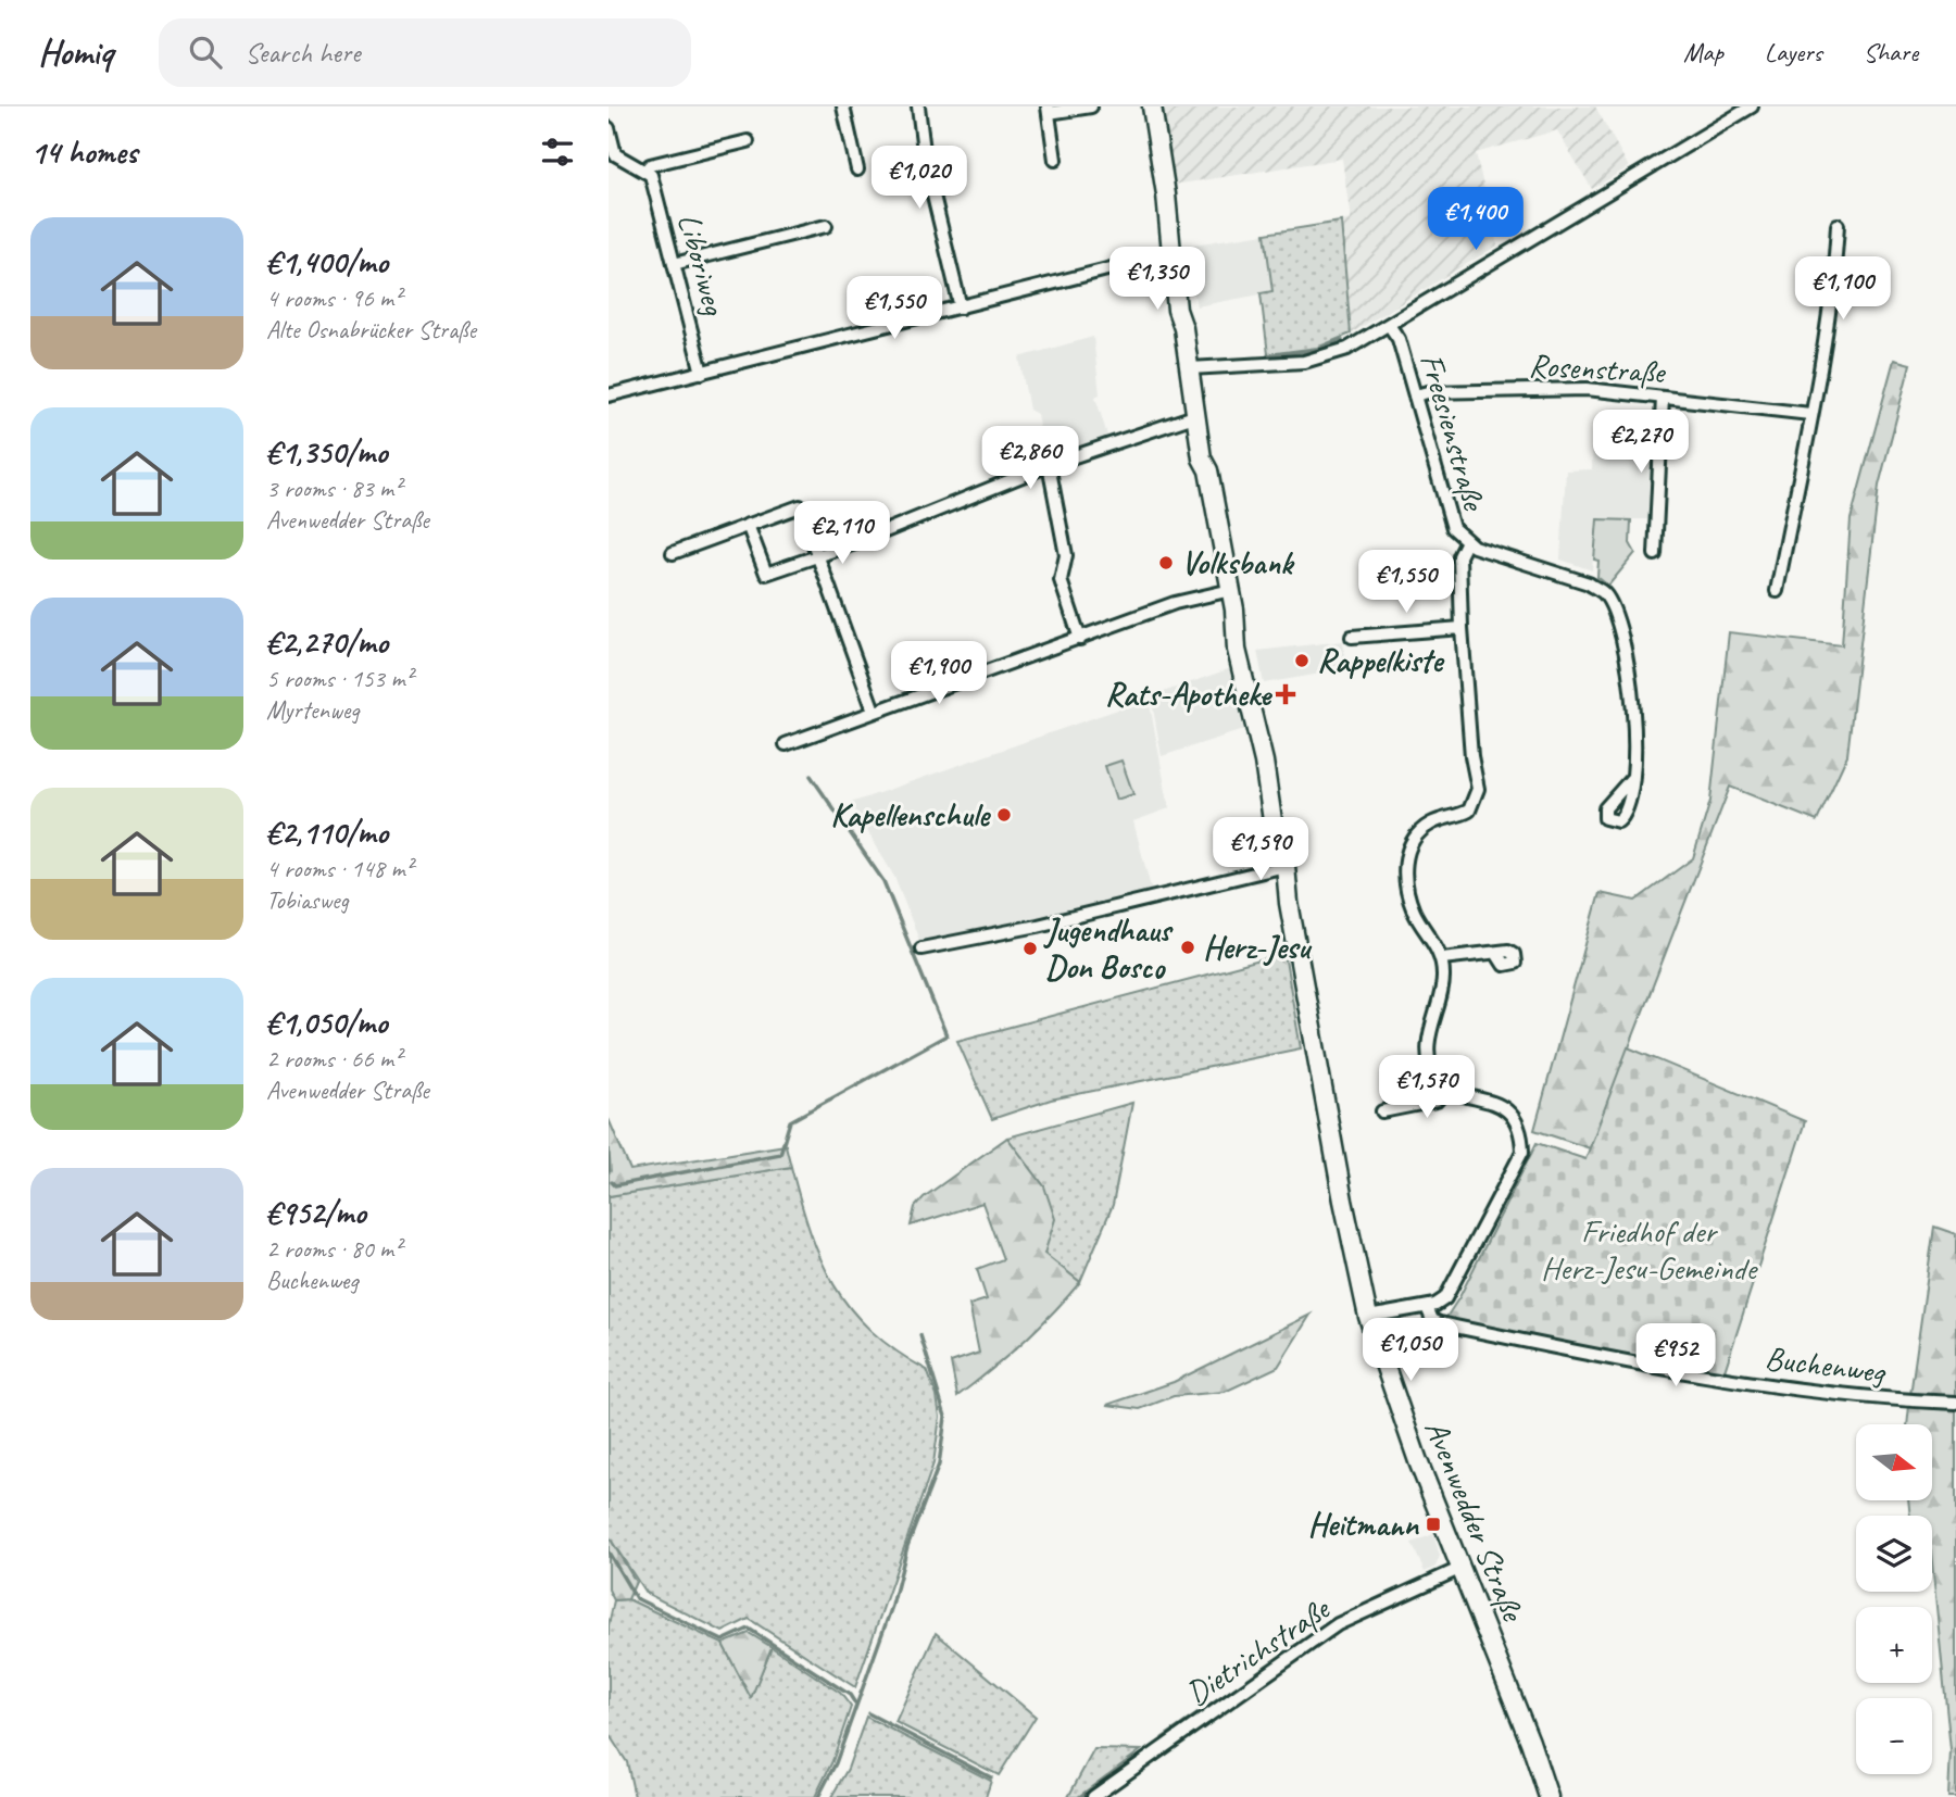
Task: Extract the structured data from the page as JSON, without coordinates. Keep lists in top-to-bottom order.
{
  "streets": {
    "main road": ["Avenwedder Straße"],
    "street": [
      "Liboriweg",
      "Rosenstraße",
      "Freesienstraße",
      "Buchenweg",
      "Dietrichstraße"
    ]
  },
  "crossings": [
    ["Rosenstraße", "Freesienstraße"],
    ["Avenwedder Straße", "Dietrichstraße"]
  ],
  "parks": ["Friedhof der Herz-Jesu-Gemeinde"],
  "places": {
    "other": [
      "Volksbank",
      "Rappelkiste",
      "Kapellenschule",
      "Herz-Jesu",
      "Jugendhaus Don Bosco"
    ],
    "health": ["Rats-Apotheke"],
    "transit": ["Heitmann"]
  },
  "north": "right",
  "page": {
    "header": "Homiq",
    "search": "Search here",
    "nav": ["Map", "Layers", "Share"],
    "heading": "14 homes",
    "price": [
      "€1,020",
      "€1,400",
      "€1,350",
      "€1,100",
      "€1,550",
      "€2,270",
      "€2,860",
      "€2,110",
      "€1,550",
      "€1,900",
      "€1,590",
      "€1,570",
      "€1,050",
      "€952"
    ],
    "list": [
      {
        "name": "€1,400/mo",
        "note": "4 rooms · 96 m² · Alte Osnabrücker Straße"
      },
      {
        "name": "€1,350/mo",
        "note": "3 rooms · 83 m² · Avenwedder Straße"
      },
      {
        "name": "€2,270/mo",
        "note": "5 rooms · 153 m² · Myrtenweg"
      },
      {
        "name": "€2,110/mo",
        "note": "4 rooms · 148 m² · Tobiasweg"
      },
      {
        "name": "€1,050/mo",
        "note": "2 rooms · 66 m² · Avenwedder Straße"
      },
      {
        "name": "€952/mo",
        "note": "2 rooms · 80 m² · Buchenweg"
      }
    ],
    "map_buttons": ["+", "−"]
  }
}
